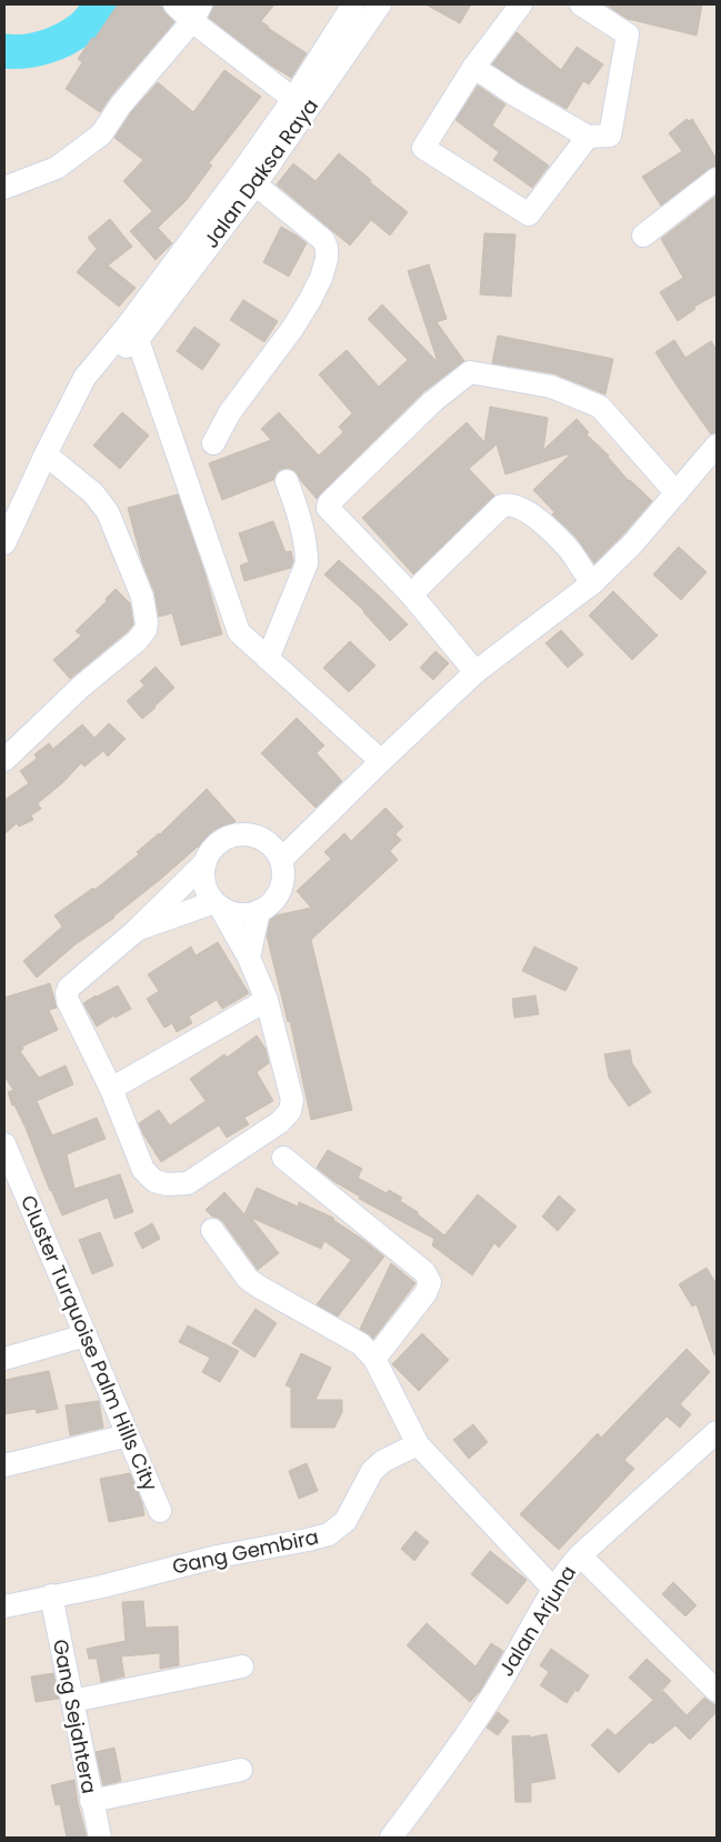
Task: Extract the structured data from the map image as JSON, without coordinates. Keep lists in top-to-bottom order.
{
  "streets": {
    "street": [
      "Jalan Daksa Raya",
      "Cluster Turquoise Palm Hills City",
      "Gang Gembira",
      "Jalan Arjuna",
      "Gang Sejahtera"
    ]
  },
  "crossings": [
    ["Gang Gembira", "Gang Sejahtera"]
  ]
}
